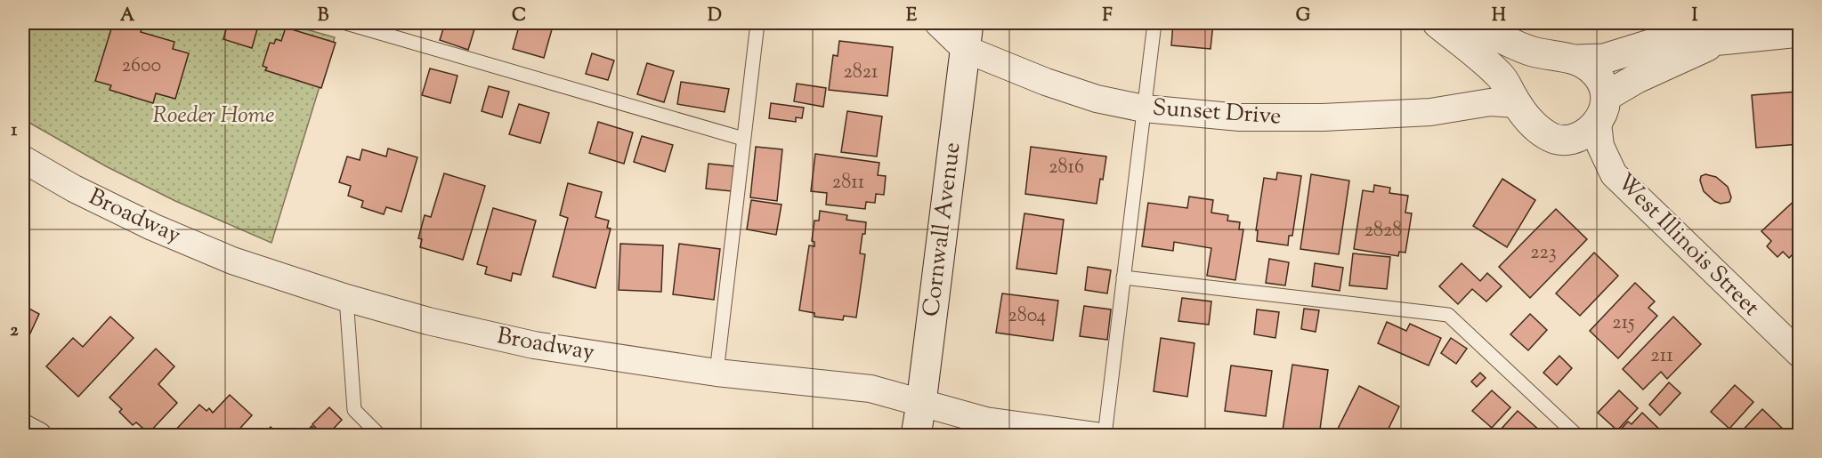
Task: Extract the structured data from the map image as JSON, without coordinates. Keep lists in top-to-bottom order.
{
  "streets": {
    "street": [
      "Sunset Drive",
      "Broadway",
      "Cornwall Avenue",
      "West Illinois Street"
    ]
  },
  "crossings": [
    ["Sunset Drive", "Cornwall Avenue"],
    ["Broadway", "Cornwall Avenue"]
  ],
  "parks": ["Roeder Home"],
  "house_numbers": [
    "2600",
    "2821",
    "2816",
    "2811",
    "2828",
    "223",
    "2804",
    "215",
    "211"
  ],
  "grid": {
    "columns": [
      "A",
      "B",
      "C",
      "D",
      "E",
      "F",
      "G",
      "H",
      "I"
    ],
    "rows": ["1", "2"]
  }
}
